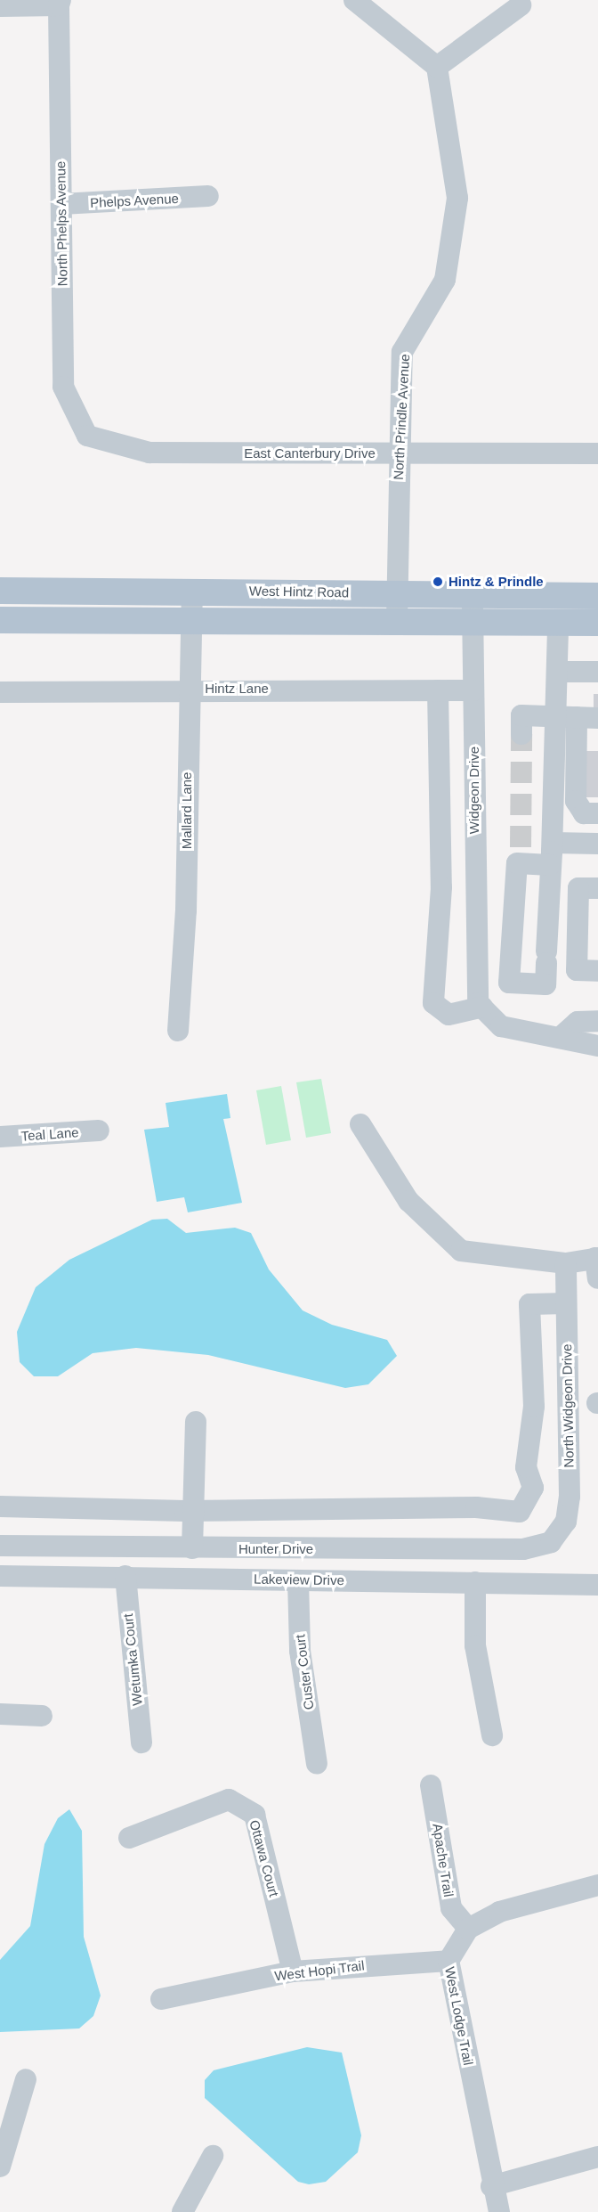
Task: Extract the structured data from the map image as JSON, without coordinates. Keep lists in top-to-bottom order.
{
  "streets": {
    "main road": ["West Hintz Road"],
    "street": [
      "Phelps Avenue",
      "North Phelps Avenue",
      "North Prindle Avenue",
      "East Canterbury Drive",
      "Hintz Lane",
      "Widgeon Drive",
      "Mallard Lane",
      "Teal Lane",
      "North Widgeon Drive",
      "Hunter Drive",
      "Lakeview Drive",
      "Wetumka Court",
      "Custer Court",
      "Ottawa Court",
      "Apache Trail",
      "West Hopi Trail",
      "West Lodge Trail"
    ]
  },
  "crossings": [
    ["Phelps Avenue", "North Phelps Avenue"],
    ["North Phelps Avenue", "East Canterbury Drive"],
    ["North Prindle Avenue", "East Canterbury Drive"],
    ["North Prindle Avenue", "West Hintz Road"],
    ["West Hintz Road", "Widgeon Drive"],
    ["West Hintz Road", "Mallard Lane"],
    ["Hintz Lane", "Widgeon Drive"],
    ["Hintz Lane", "Mallard Lane"],
    ["North Widgeon Drive", "Hunter Drive"],
    ["Lakeview Drive", "Wetumka Court"],
    ["Lakeview Drive", "Custer Court"],
    ["Ottawa Court", "West Hopi Trail"],
    ["Apache Trail", "West Lodge Trail"],
    ["West Hopi Trail", "West Lodge Trail"]
  ],
  "places": ["Hintz & Prindle"]
}
